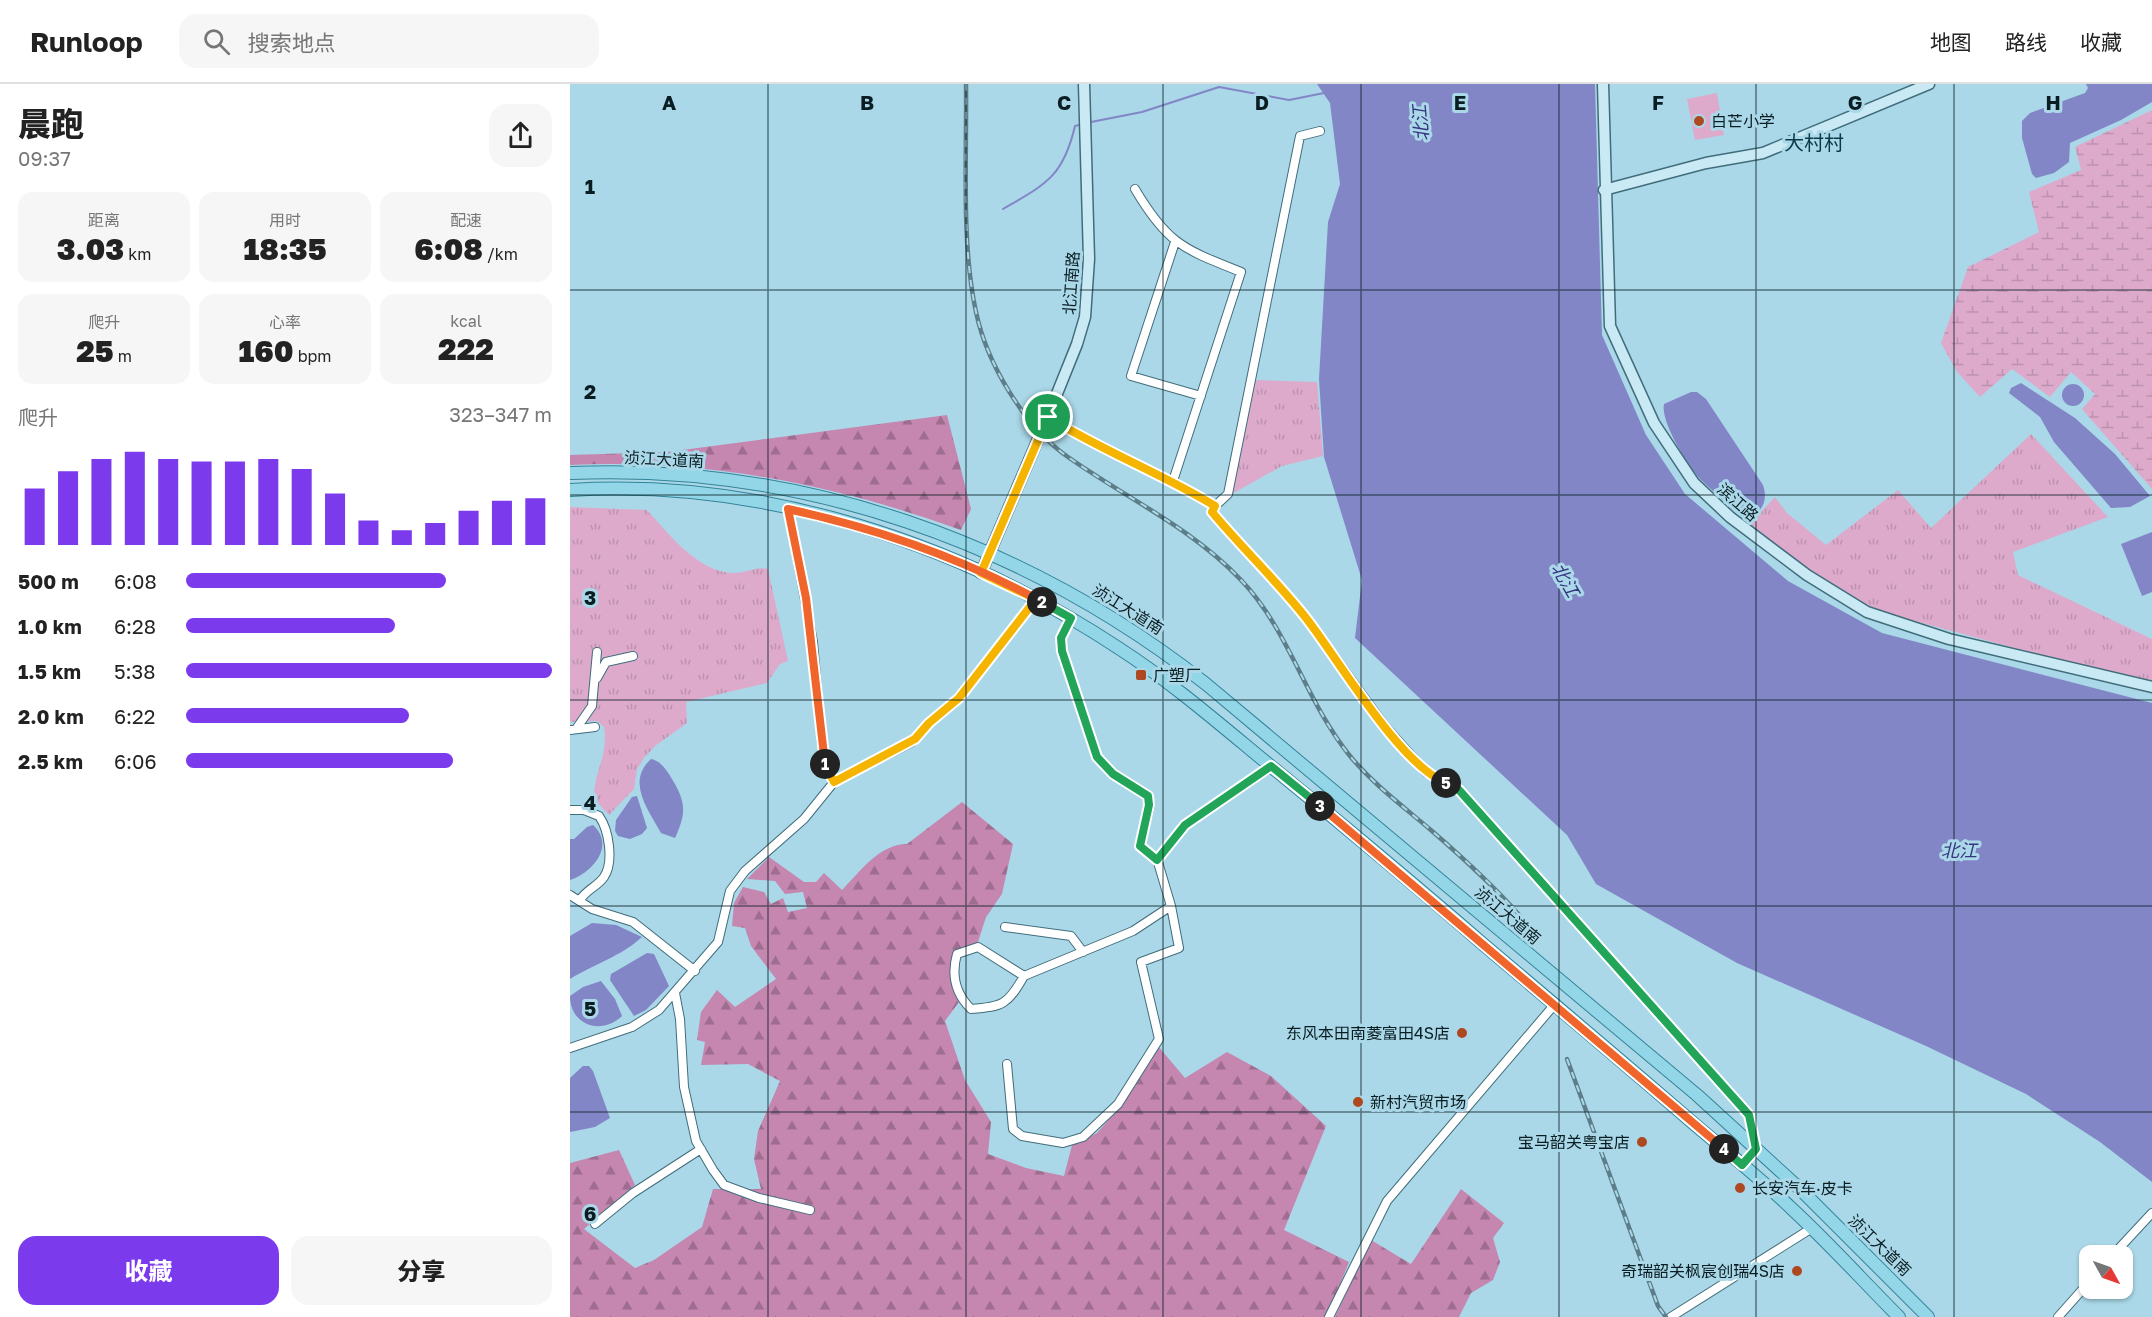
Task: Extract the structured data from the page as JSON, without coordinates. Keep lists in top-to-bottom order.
{
  "streets": {
    "main road": ["浈江大道南"],
    "street": ["北江南路", "滨江路"]
  },
  "crossings": [
    ["北江南路", "浈江大道南"]
  ],
  "districts": ["大村村"],
  "water": ["北江"],
  "places": {
    "other": [
      "白芒小学",
      "东风本田南菱富田4S店",
      "新村汽贸市场",
      "宝马韶关粤宝店",
      "长安汽车·皮卡",
      "奇瑞韶关枫宸创瑞4S店"
    ],
    "transit": ["广塑厂"]
  },
  "north": "bottom right",
  "page": {
    "header": "Runloop",
    "search": "搜索地点",
    "nav": ["地图", "路线", "收藏"],
    "heading": ["晨跑", "09:37"],
    "stats": [
      ["距离", "3.03 km"],
      ["用时", "18:35"],
      ["配速", "6:08 /km"],
      ["爬升", "25 m"],
      ["心率", "160 bpm"],
      ["kcal", "222"]
    ],
    "chart": ["爬升", "323–347 m"],
    "list": [
      {
        "name": "500 m",
        "note": "6:08"
      },
      {
        "name": "1.0 km",
        "note": "6:28"
      },
      {
        "name": "1.5 km",
        "note": "5:38"
      },
      {
        "name": "2.0 km",
        "note": "6:22"
      },
      {
        "name": "2.5 km",
        "note": "6:06"
      }
    ],
    "pins": [
      "2",
      "1",
      "5",
      "3",
      "4"
    ],
    "buttons": ["收藏", "分享"]
  },
  "grid": {
    "columns": [
      "A",
      "B",
      "C",
      "D",
      "E",
      "F",
      "G",
      "H"
    ],
    "rows": [
      "1",
      "2",
      "3",
      "4",
      "5",
      "6"
    ]
  }
}
